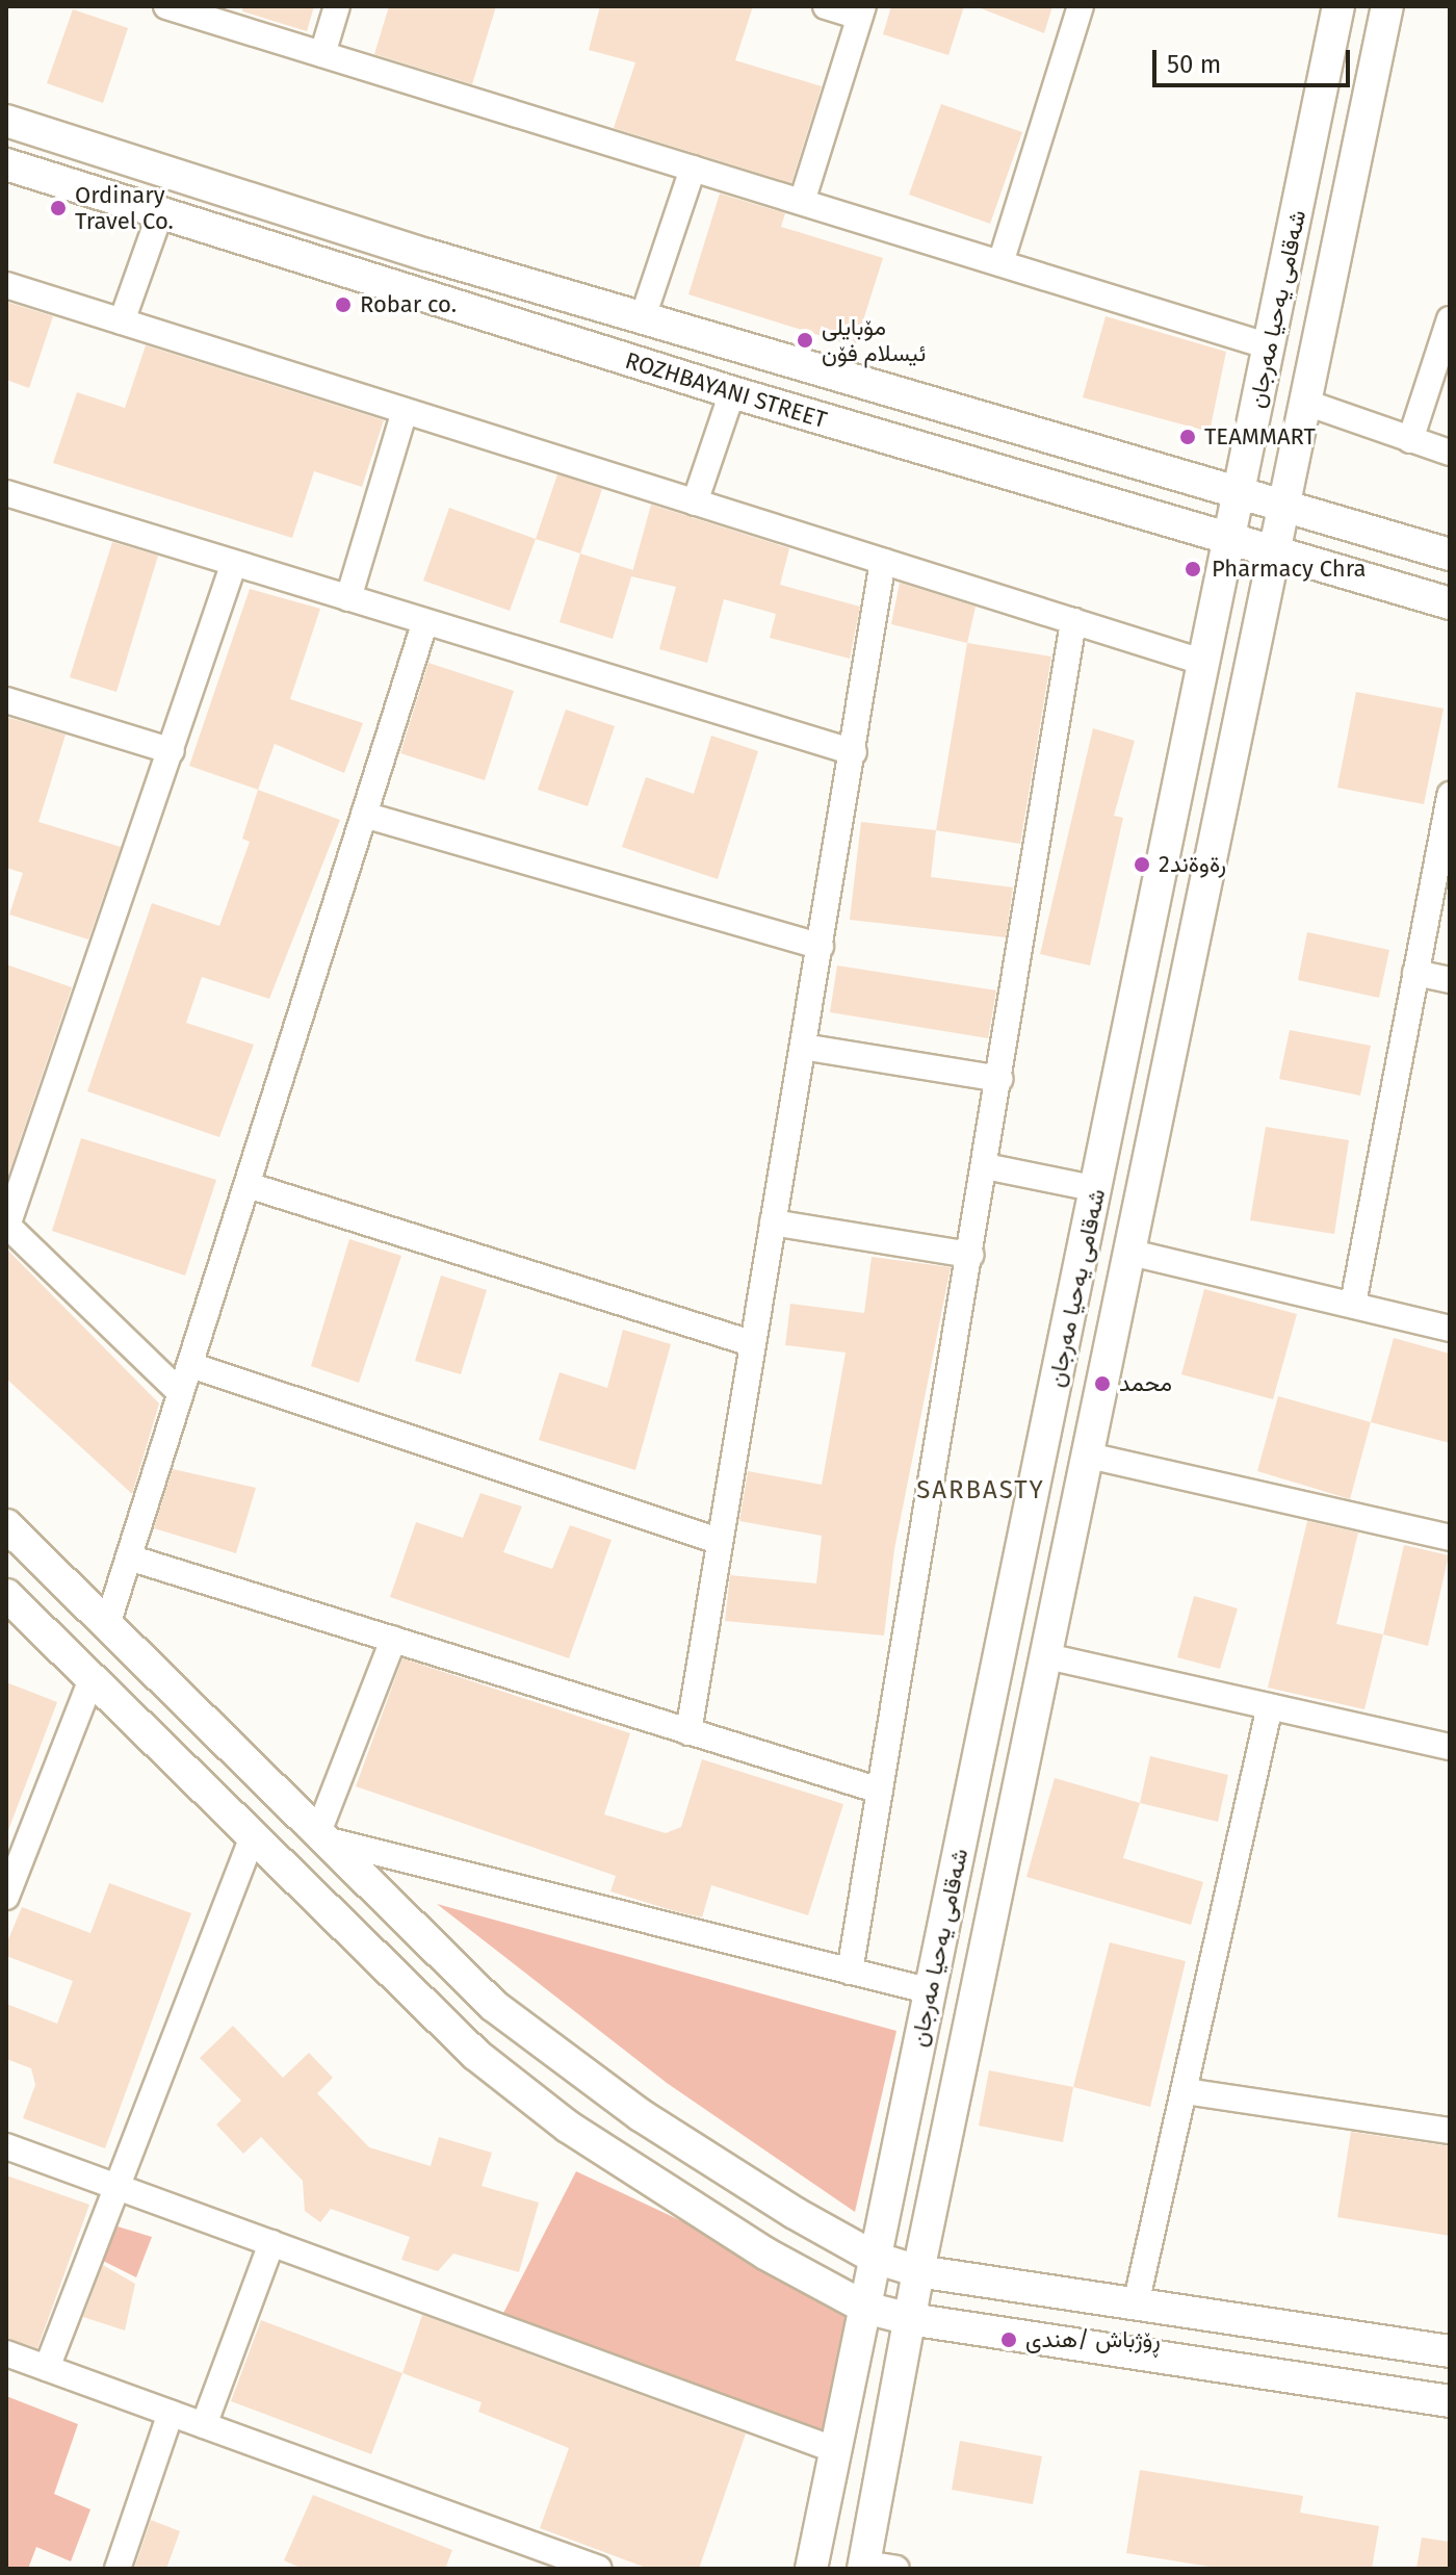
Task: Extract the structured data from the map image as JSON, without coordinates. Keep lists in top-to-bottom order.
{
  "streets": {
    "street": ["شەقامی یەحیا مەرجان", "ROZHBAYANI STREET"]
  },
  "crossings": [
    ["شەقامی یەحیا مەرجان", "ROZHBAYANI STREET"]
  ],
  "districts": ["SARBASTY"],
  "places": [
    "Ordinary Travel Co.",
    "Robar co.",
    "مۆبایلی ئیسلام فۆن",
    "TEAMMART",
    "Pharmacy Chra",
    "رةوةند2",
    "محمد",
    "ڕۆژباش /ھندی"
  ],
  "scale_bar": "50 m"
}
